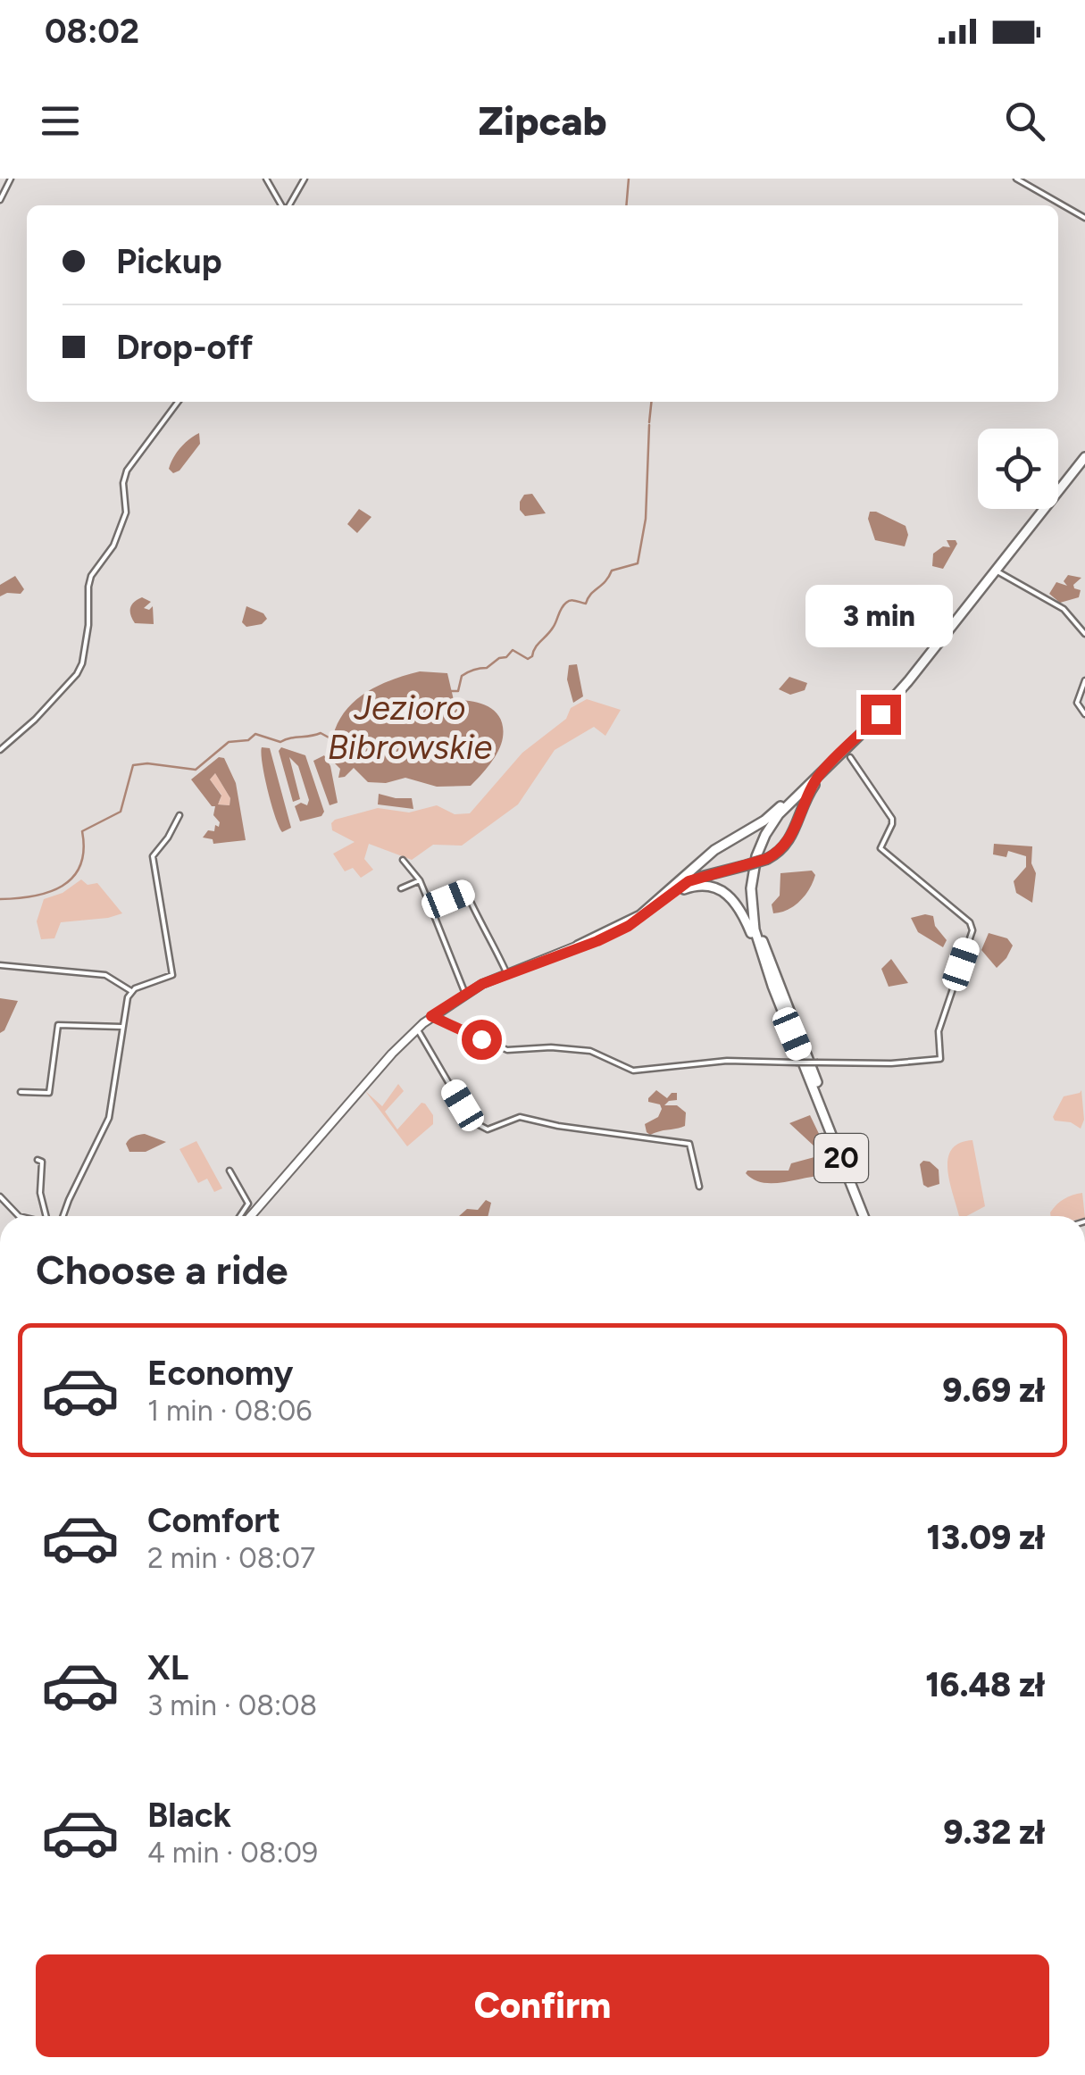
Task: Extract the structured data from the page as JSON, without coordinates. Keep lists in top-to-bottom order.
{
  "streets": {
    "main road": ["20"]
  },
  "water": ["Jezioro Bibrowskie"],
  "page": {
    "status": "08:02",
    "header": "Zipcab",
    "banner": ["Pickup", "Drop-off"],
    "bubble": "3 min",
    "heading": "Choose a ride",
    "list": [
      {
        "name": "Economy",
        "note": "1 min · 08:06",
        "value": "9.69 zł"
      },
      {
        "name": "Comfort",
        "note": "2 min · 08:07",
        "value": "13.09 zł"
      },
      {
        "name": "XL",
        "note": "3 min · 08:08",
        "value": "16.48 zł"
      },
      {
        "name": "Black",
        "note": "4 min · 08:09",
        "value": "9.32 zł"
      }
    ],
    "buttons": "Confirm"
  }
}
